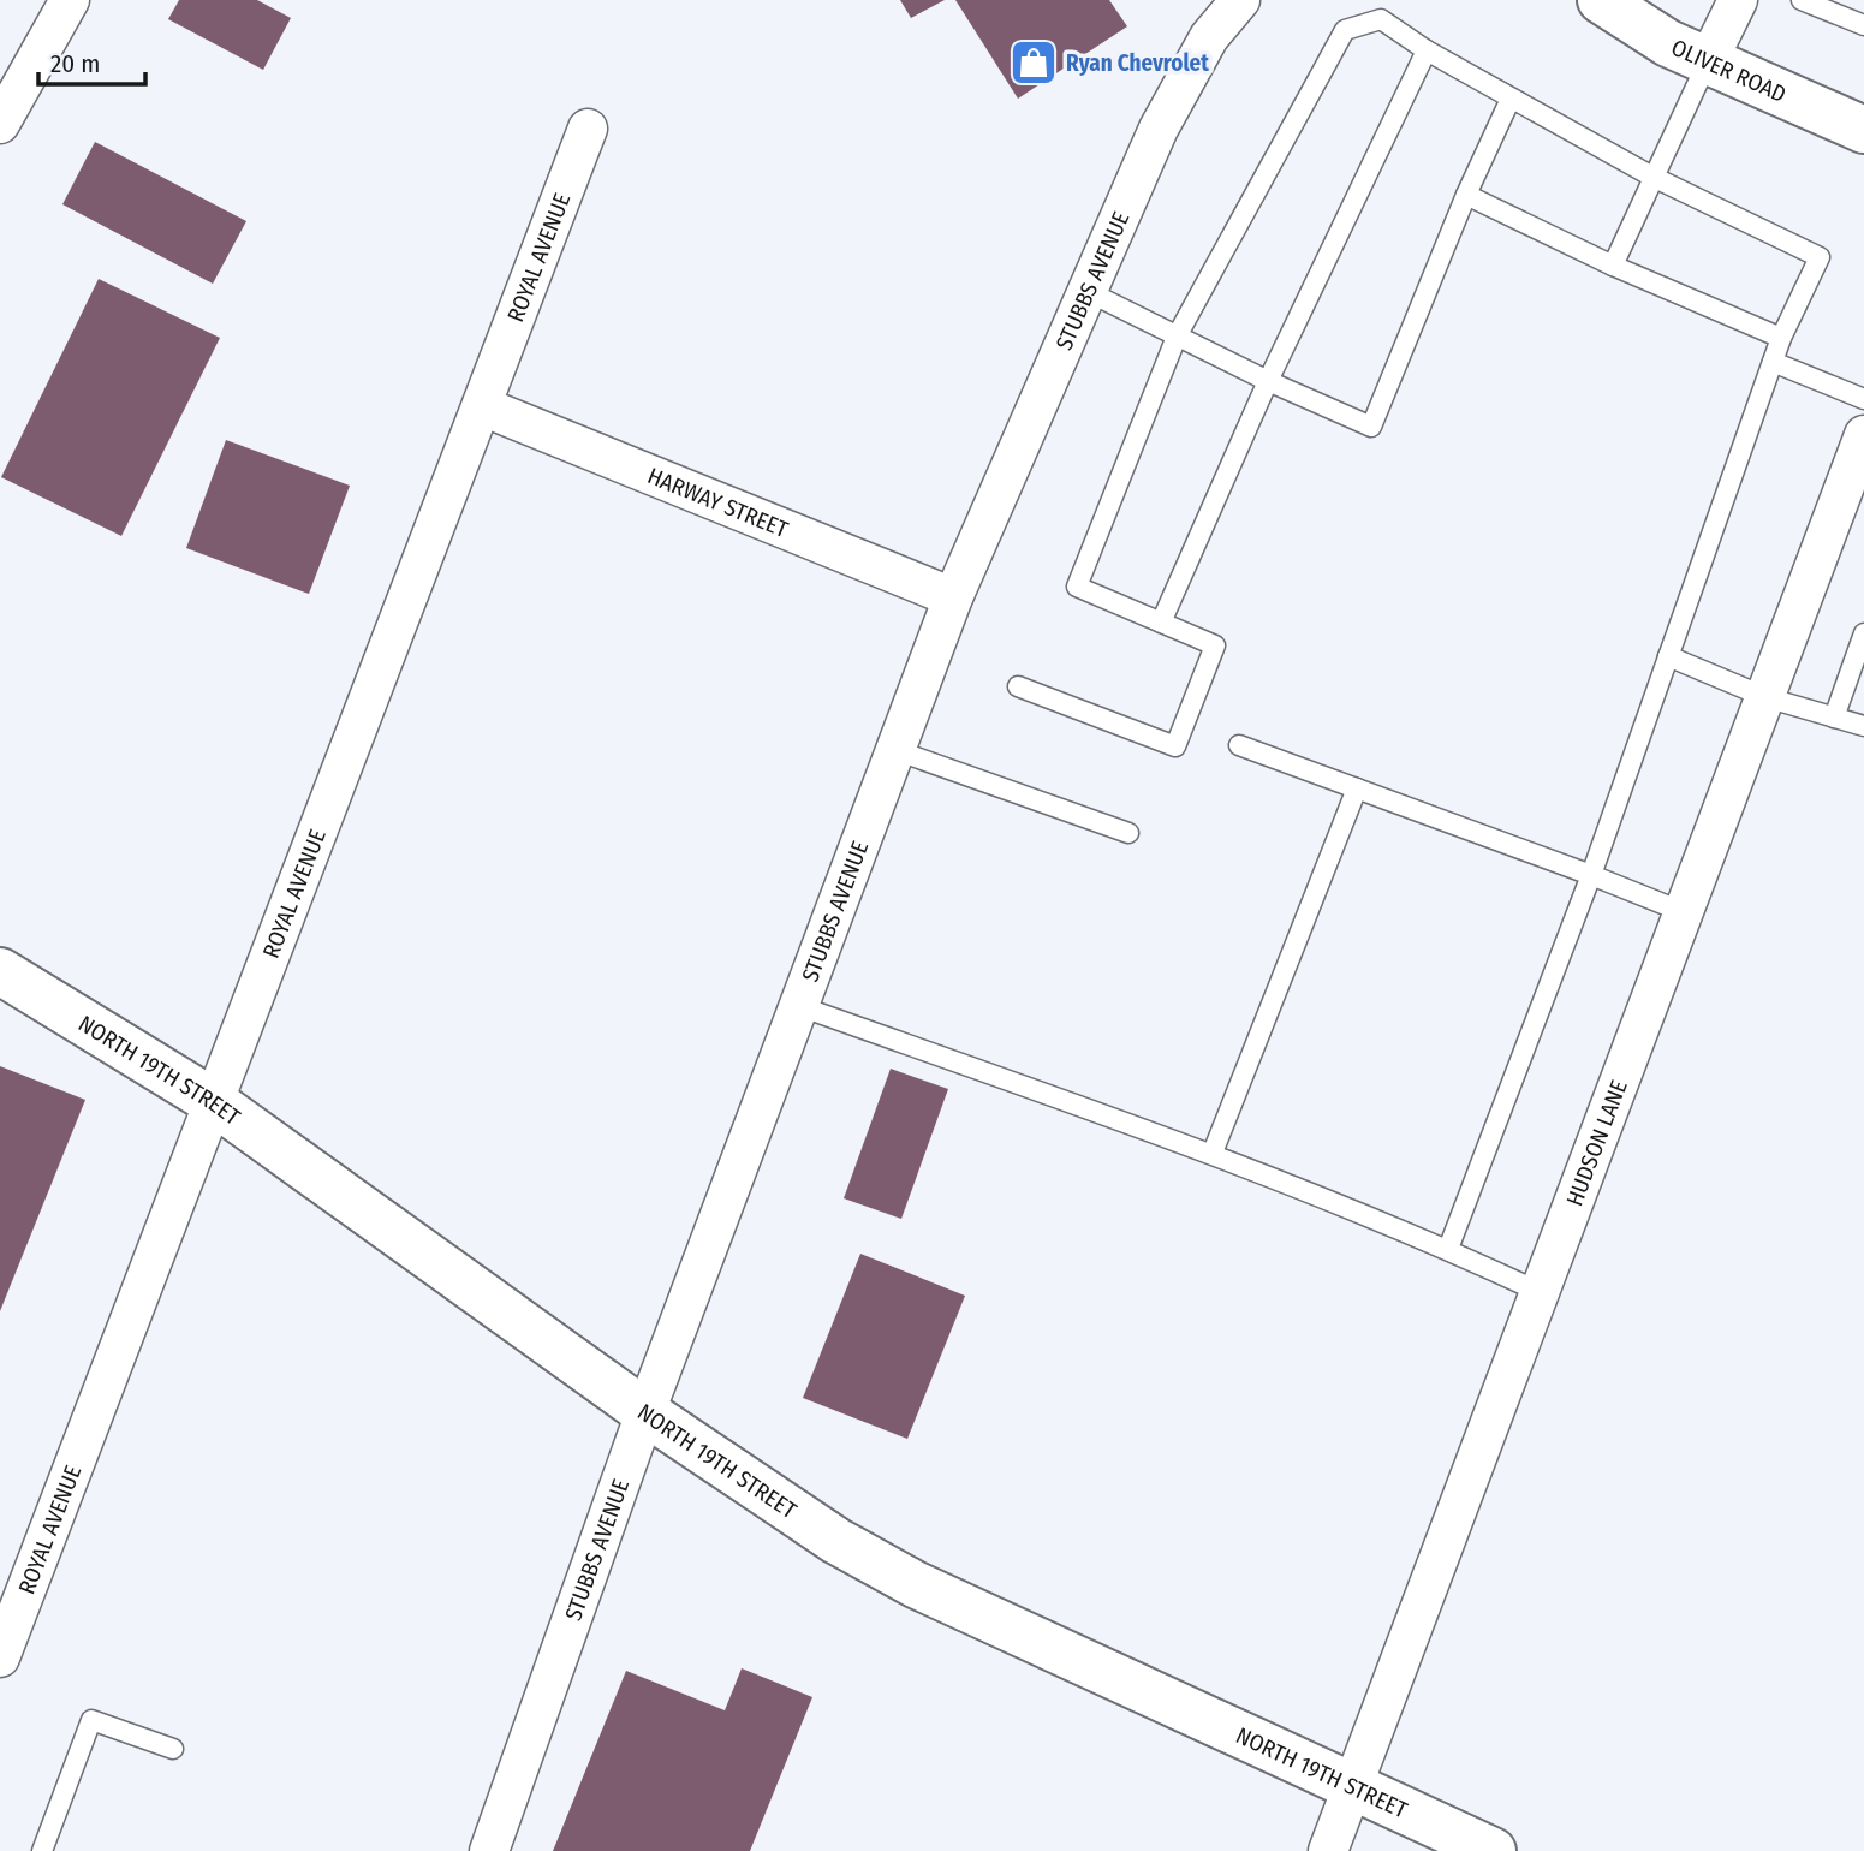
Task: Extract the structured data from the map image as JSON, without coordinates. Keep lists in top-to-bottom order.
{
  "streets": {
    "street": [
      "OLIVER ROAD",
      "ROYAL AVENUE",
      "STUBBS AVENUE",
      "HARWAY STREET",
      "NORTH 19TH STREET",
      "HUDSON LANE"
    ]
  },
  "crossings": [
    ["ROYAL AVENUE", "HARWAY STREET"],
    ["ROYAL AVENUE", "NORTH 19TH STREET"],
    ["STUBBS AVENUE", "HARWAY STREET"],
    ["STUBBS AVENUE", "NORTH 19TH STREET"],
    ["NORTH 19TH STREET", "HUDSON LANE"]
  ],
  "places": {
    "shop": ["Ryan Chevrolet"]
  },
  "scale_bar": "20 m"
}
